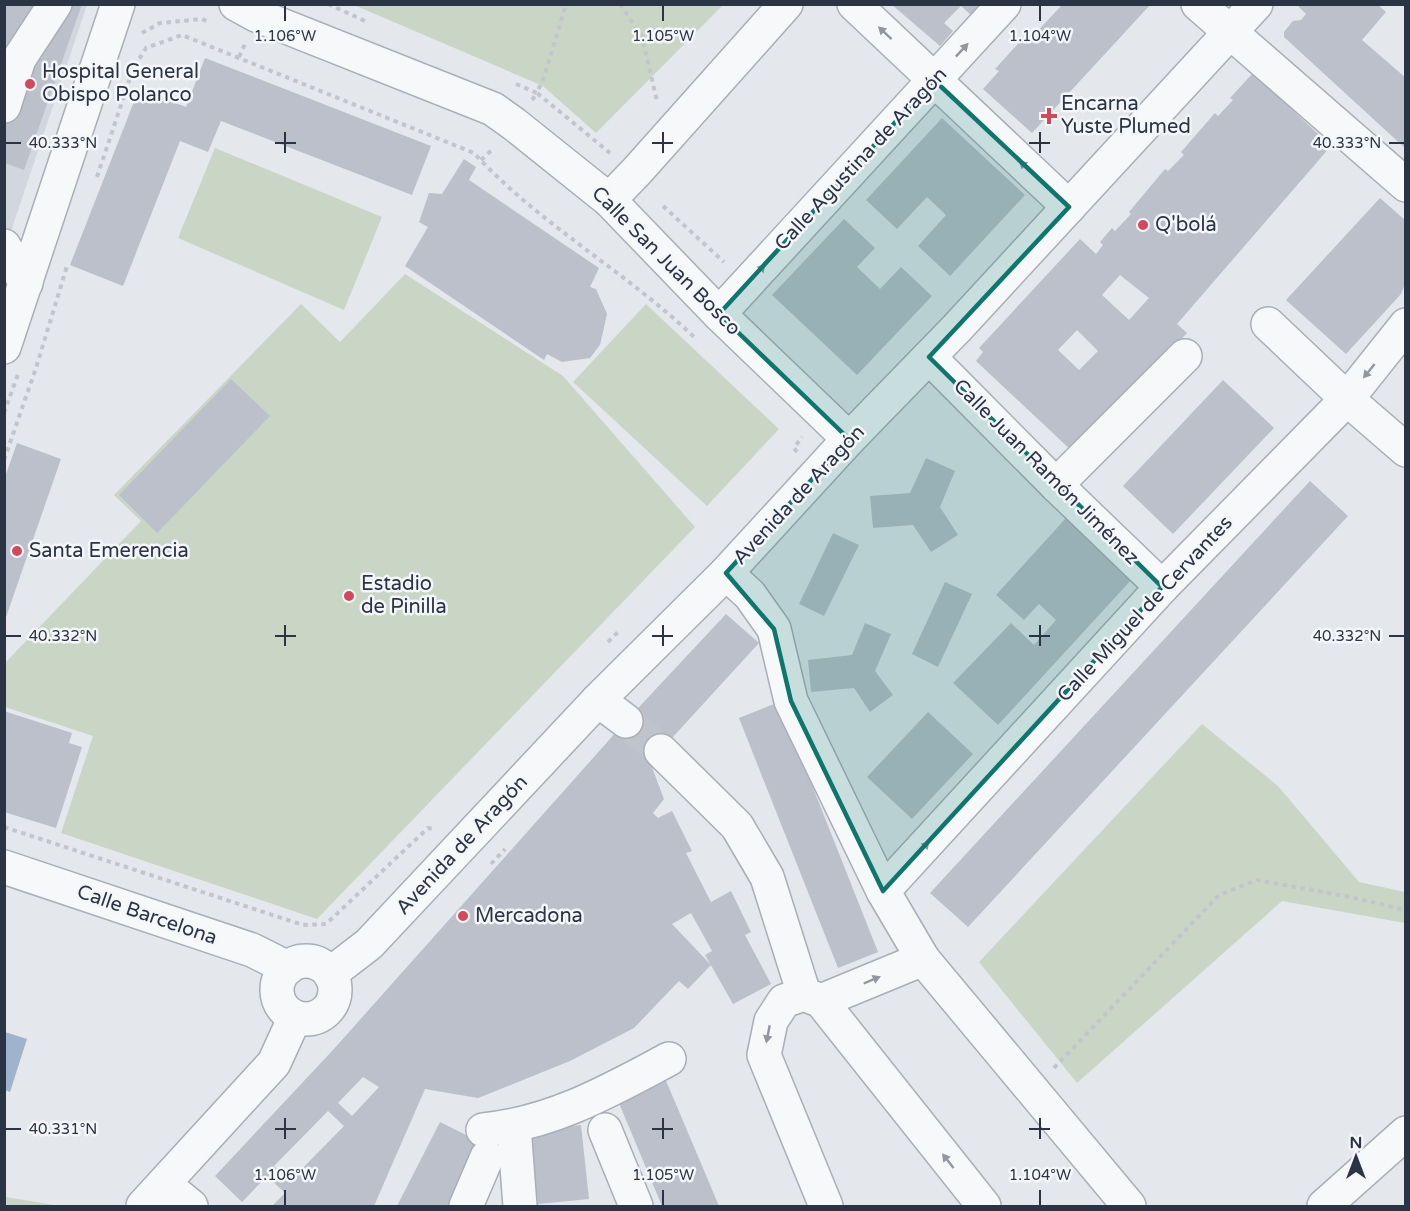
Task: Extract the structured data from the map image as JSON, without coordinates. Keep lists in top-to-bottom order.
{
  "streets": {
    "street": [
      "Calle Agustina de Aragón",
      "Calle San Juan Bosco",
      "Calle Juan Ramón Jiménez",
      "Avenida de Aragón",
      "Calle Miguel de Cervantes",
      "Calle Barcelona"
    ]
  },
  "crossings": [
    ["Calle Agustina de Aragón", "Calle San Juan Bosco"],
    ["Calle San Juan Bosco", "Avenida de Aragón"],
    ["Calle Juan Ramón Jiménez", "Avenida de Aragón"],
    ["Calle Juan Ramón Jiménez", "Calle Miguel de Cervantes"],
    ["Avenida de Aragón", "Calle Barcelona"]
  ],
  "places": {
    "other": [
      "Hospital General Obispo Polanco",
      "Q'bolá",
      "Santa Emerencia",
      "Estadio de Pinilla",
      "Mercadona"
    ],
    "health": ["Encarna Yuste Plumed"]
  },
  "north": "top",
  "coordinates": [
    "1.106°W",
    "1.105°W",
    "1.104°W",
    "40.333°N",
    "40.332°N",
    "40.331°N"
  ]
}
